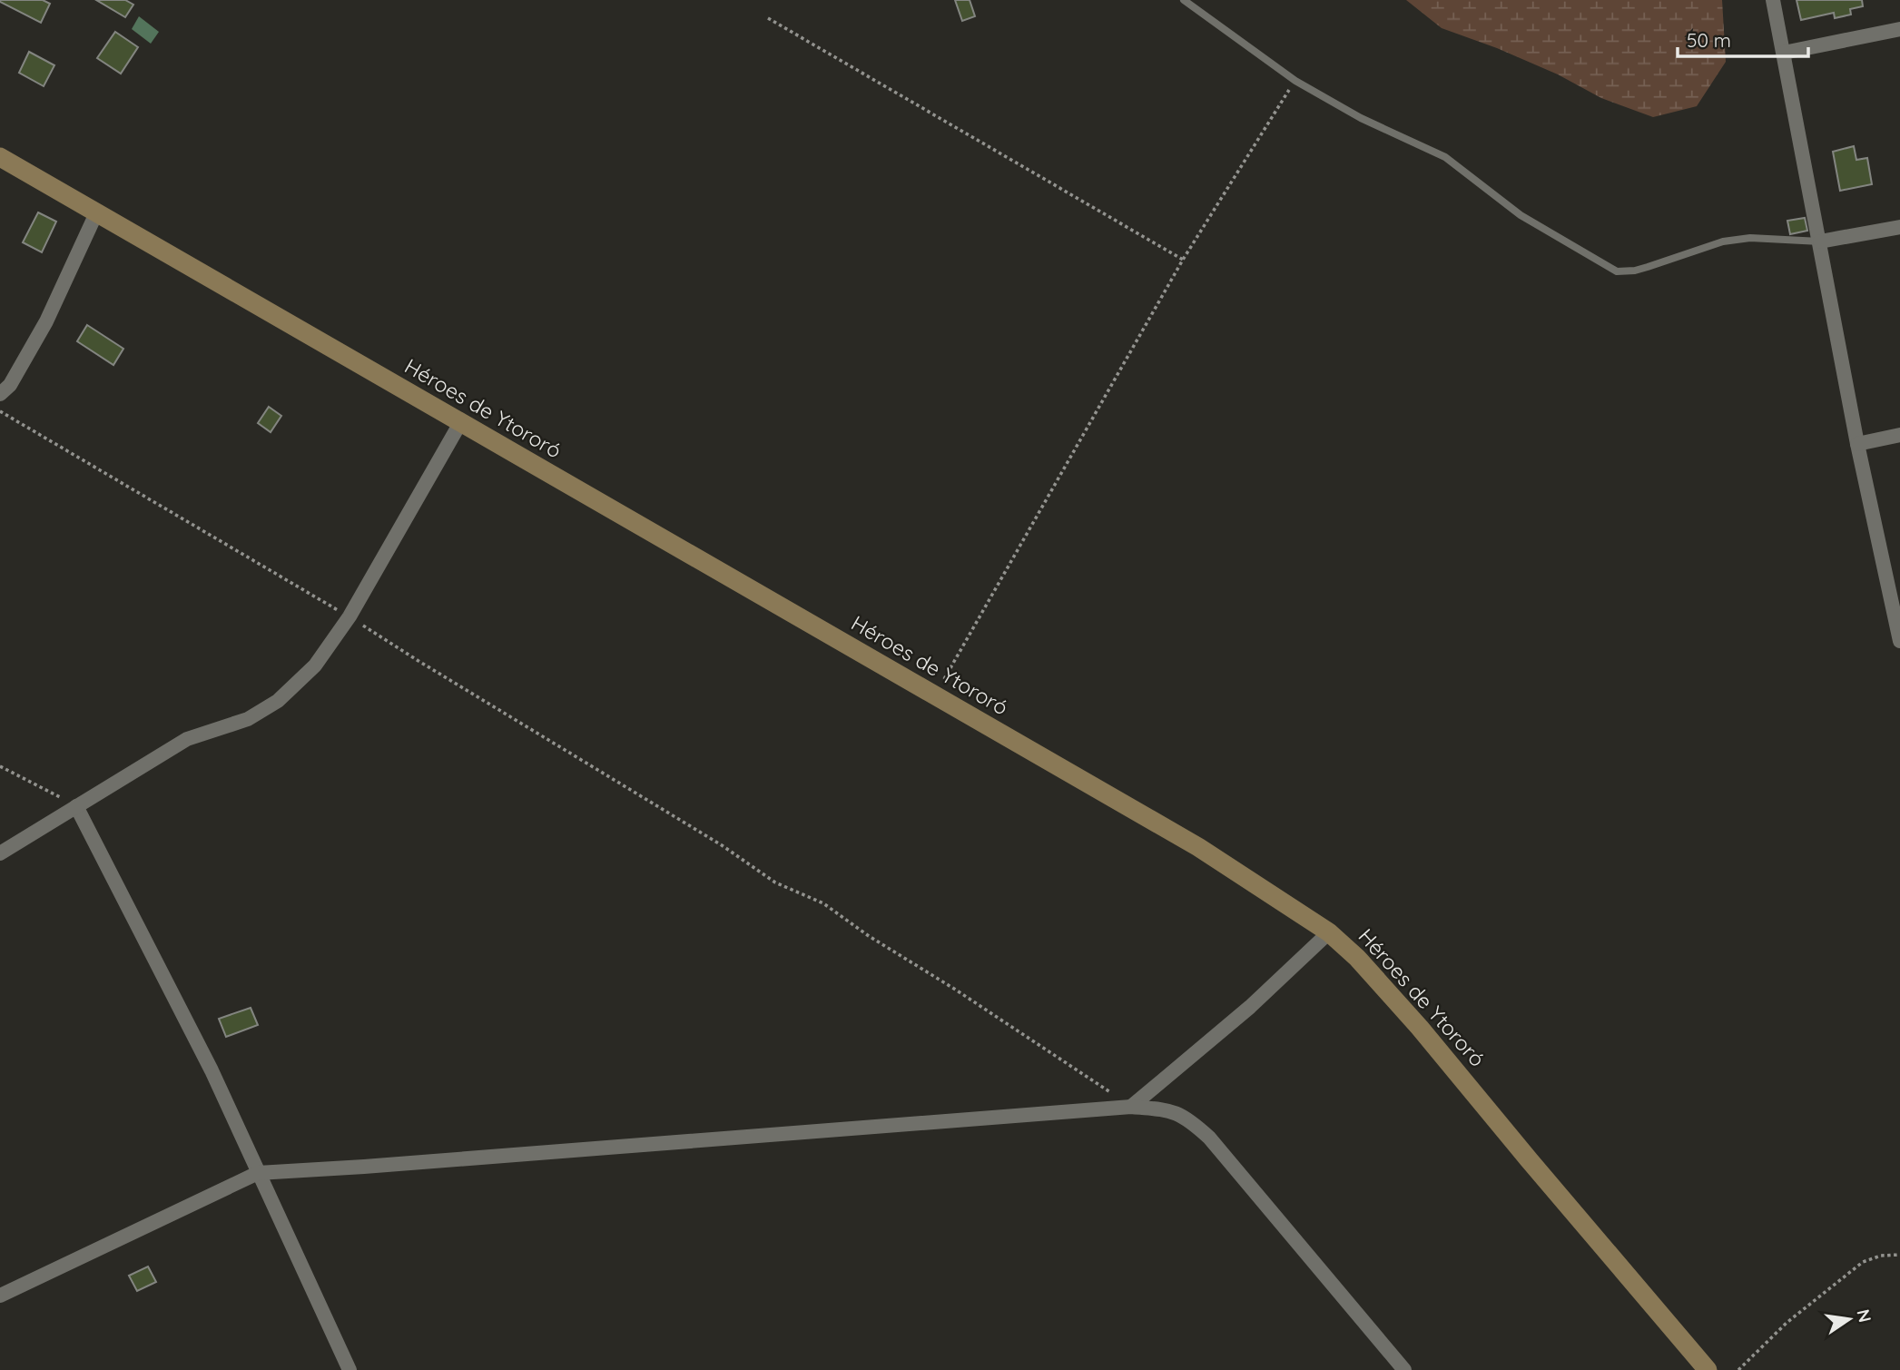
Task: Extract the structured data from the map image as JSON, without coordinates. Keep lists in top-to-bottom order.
{
  "streets": {
    "main road": ["Héroes de Ytororó"]
  },
  "scale_bar": "50 m",
  "north": "right"
}
